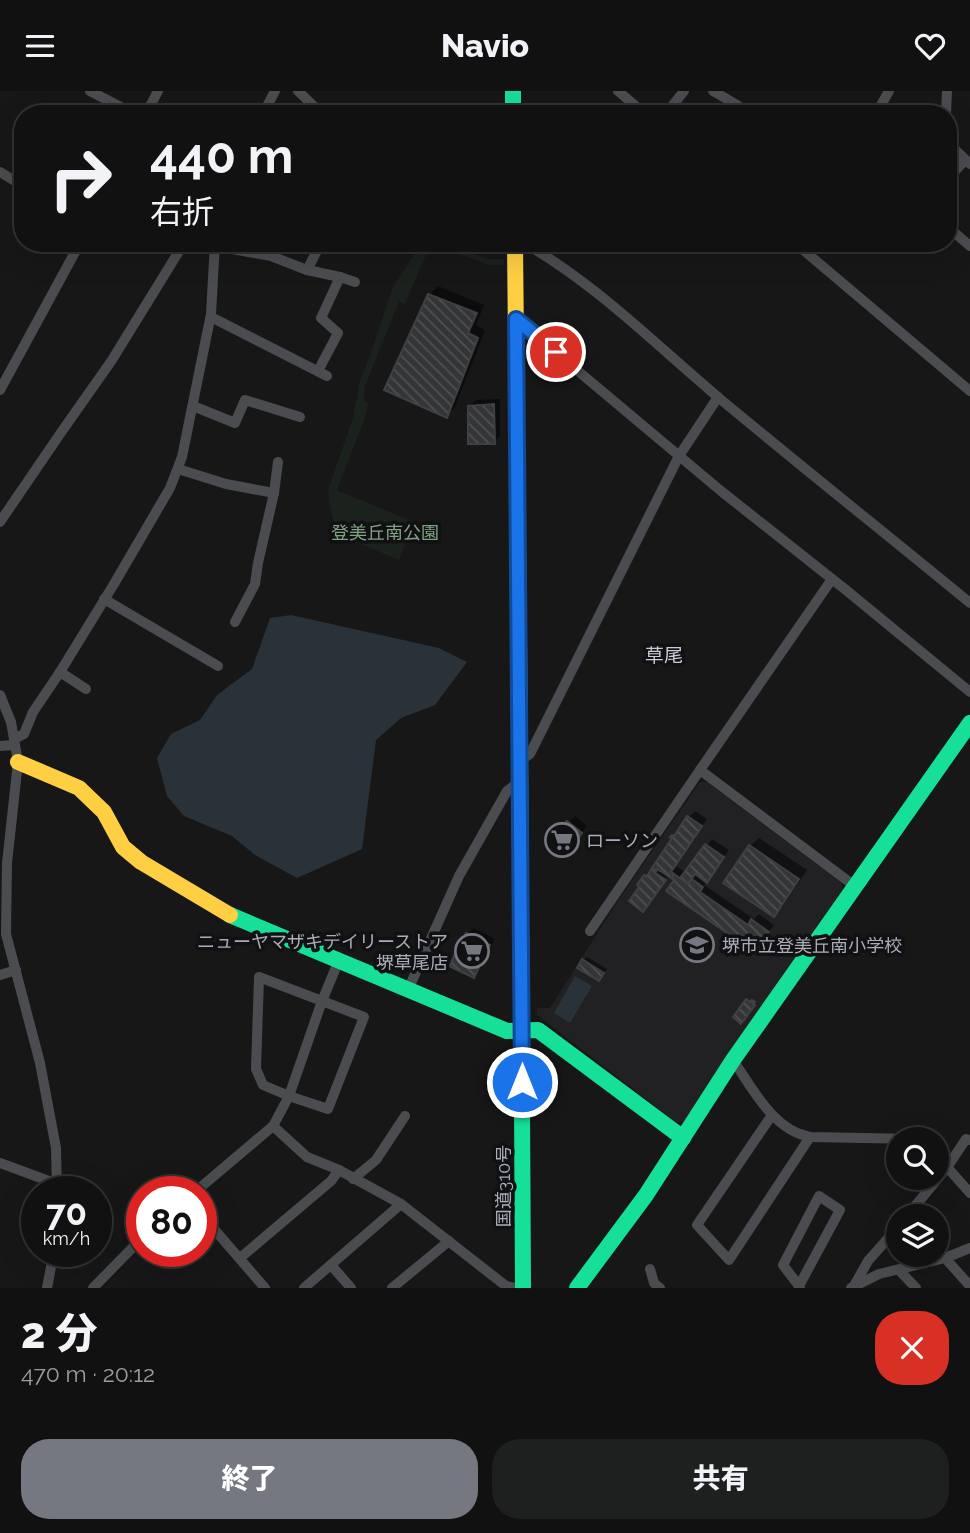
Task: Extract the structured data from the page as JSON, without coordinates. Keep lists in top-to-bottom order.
{
  "streets": {
    "main road": ["国道310号"]
  },
  "districts": ["草尾"],
  "parks": ["登美丘南公園"],
  "places": {
    "supermarket": ["ローソン", "ニューヤマザキデイリーストア 堺草尾店"],
    "school or university": ["堺市立登美丘南小学校"]
  },
  "page": {
    "header": "Navio",
    "turn": ["440 m", "右折"],
    "speed": "70 km/h",
    "limit": "80",
    "heading": ["2 分", "470 m · 20:12"],
    "buttons": ["終了", "共有"]
  }
}
